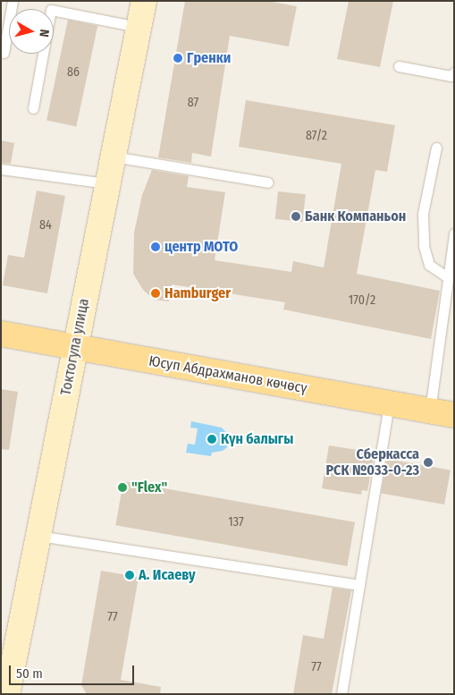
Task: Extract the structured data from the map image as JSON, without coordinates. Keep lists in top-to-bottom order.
{
  "streets": {
    "main road": ["Токтогула улица", "Юсуп Абдрахманов көчөсү"]
  },
  "crossings": [
    ["Токтогула улица", "Юсуп Абдрахманов көчөсү"]
  ],
  "places": [
    "Гренки",
    "Банк Компаньон",
    "центр МОТО",
    "Hamburger",
    "Күн балыгы",
    "Сберкасса РСК №033-0-23",
    "\"Flex\"",
    "А. Исаеву"
  ],
  "house_numbers": [
    "86",
    "87",
    "87/2",
    "84",
    "170/2",
    "137",
    "77",
    "77"
  ],
  "scale_bar": "50 m",
  "north": "right"
}
